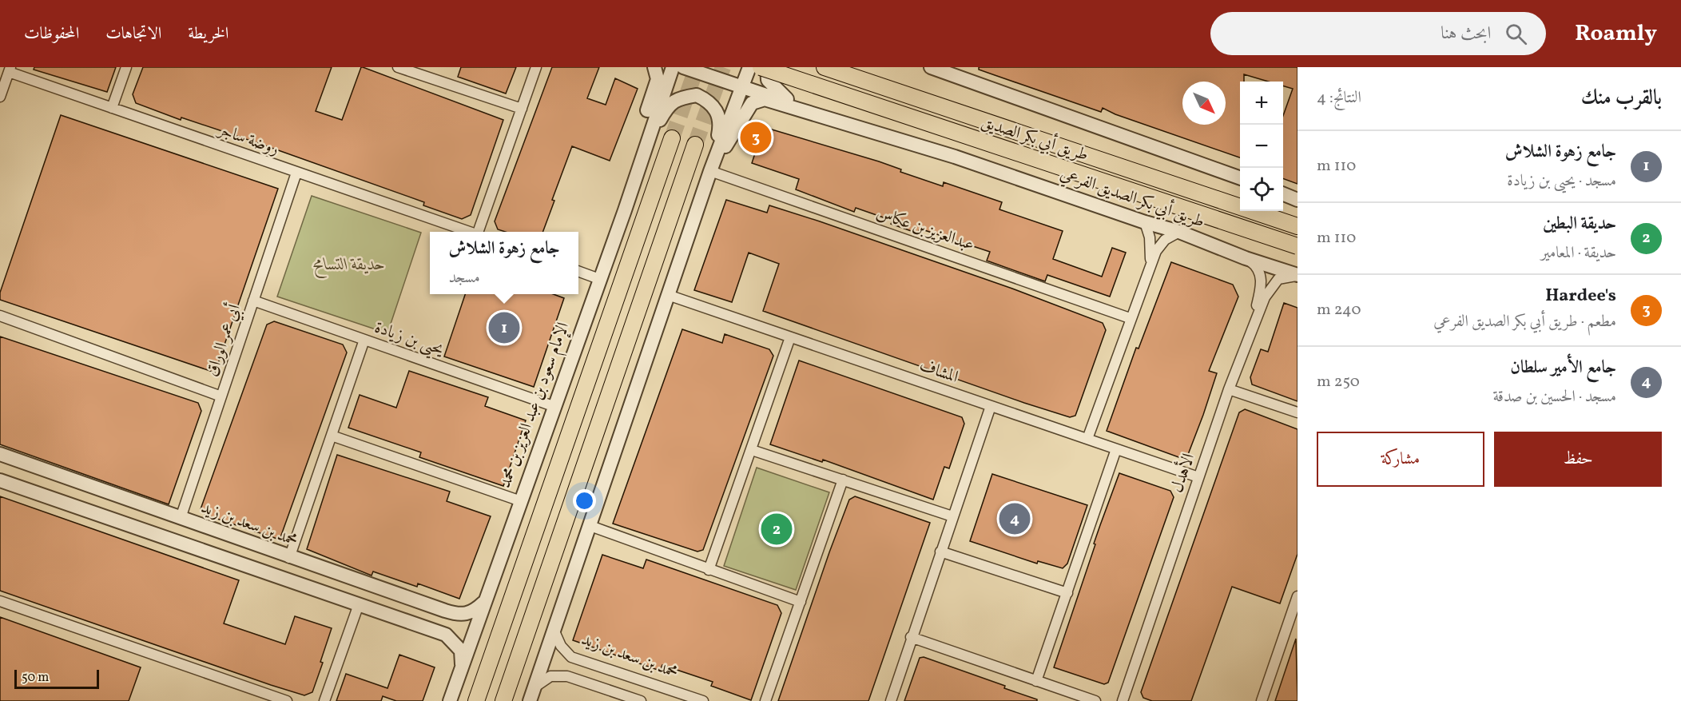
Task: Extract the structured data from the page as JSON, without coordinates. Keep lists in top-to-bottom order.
{
  "streets": {
    "main road": ["طريق أبي بكر الصديق"],
    "street": [
      "روضة ساجر",
      "طريق أبي بكر الصديق الفرعي",
      "عبدالعزيز بن عكاس",
      "يحيى بن زيادة",
      "أبي عمر الوراق",
      "المشاف",
      "الإمام سعود بن عبد العزيز بن محمد",
      "الأهدل",
      "محمد بن سعد بن زيد"
    ]
  },
  "crossings": [
    ["روضة ساجر", "أبي عمر الوراق"],
    ["طريق أبي بكر الصديق الفرعي", "عبدالعزيز بن عكاس"],
    ["طريق أبي بكر الصديق الفرعي", "الأهدل"],
    ["يحيى بن زيادة", "أبي عمر الوراق"],
    ["يحيى بن زيادة", "الإمام سعود بن عبد العزيز بن محمد"],
    ["أبي عمر الوراق", "محمد بن سعد بن زيد"],
    ["المشاف", "الأهدل"],
    ["الإمام سعود بن عبد العزيز بن محمد", "محمد بن سعد بن زيد"]
  ],
  "parks": ["حديقة التسامح"],
  "scale_bar": "50 m",
  "north": "bottom right",
  "page": {
    "header": "Roamly",
    "search": "ابحث هنا",
    "nav": ["الخريطة", "الاتجاهات", "المحفوظات"],
    "heading": ["بالقرب منك", "النتائج: 4"],
    "map_buttons": ["+", "−"],
    "pins": [
      "3",
      "1",
      "4",
      "2"
    ],
    "list": [
      {
        "mark": "1",
        "name": "جامع زهوة الشلاش",
        "note": "مسجد · يحيى بن زيادة",
        "value": "110 m"
      },
      {
        "mark": "2",
        "name": "حديقة البطين",
        "note": "حديقة · المعامير",
        "value": "110 m"
      },
      {
        "mark": "3",
        "name": "Hardee's",
        "note": "مطعم · طريق أبي بكر الصديق الفرعي",
        "value": "240 m"
      },
      {
        "mark": "4",
        "name": "جامع الأمير سلطان",
        "note": "مسجد · الحسين بن صدقة",
        "value": "250 m"
      }
    ],
    "popup": ["جامع زهوة الشلاش", "مسجد"],
    "buttons": ["حفظ", "مشاركة"],
    "scale": "50 m"
  }
}
